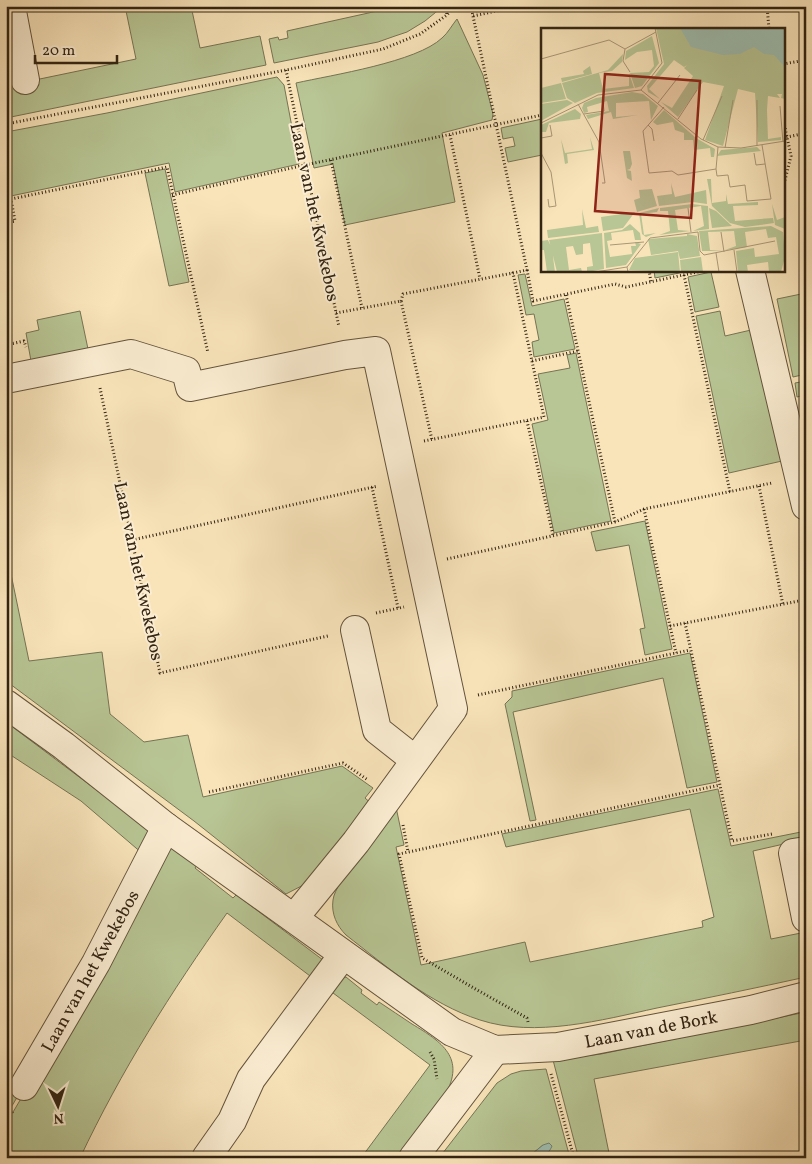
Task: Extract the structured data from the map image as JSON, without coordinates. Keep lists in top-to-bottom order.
{
  "streets": {
    "street": ["Laan van het Kwekebos", "Laan van de Bork"]
  },
  "scale_bar": "20 m",
  "north": "bottom"
}
